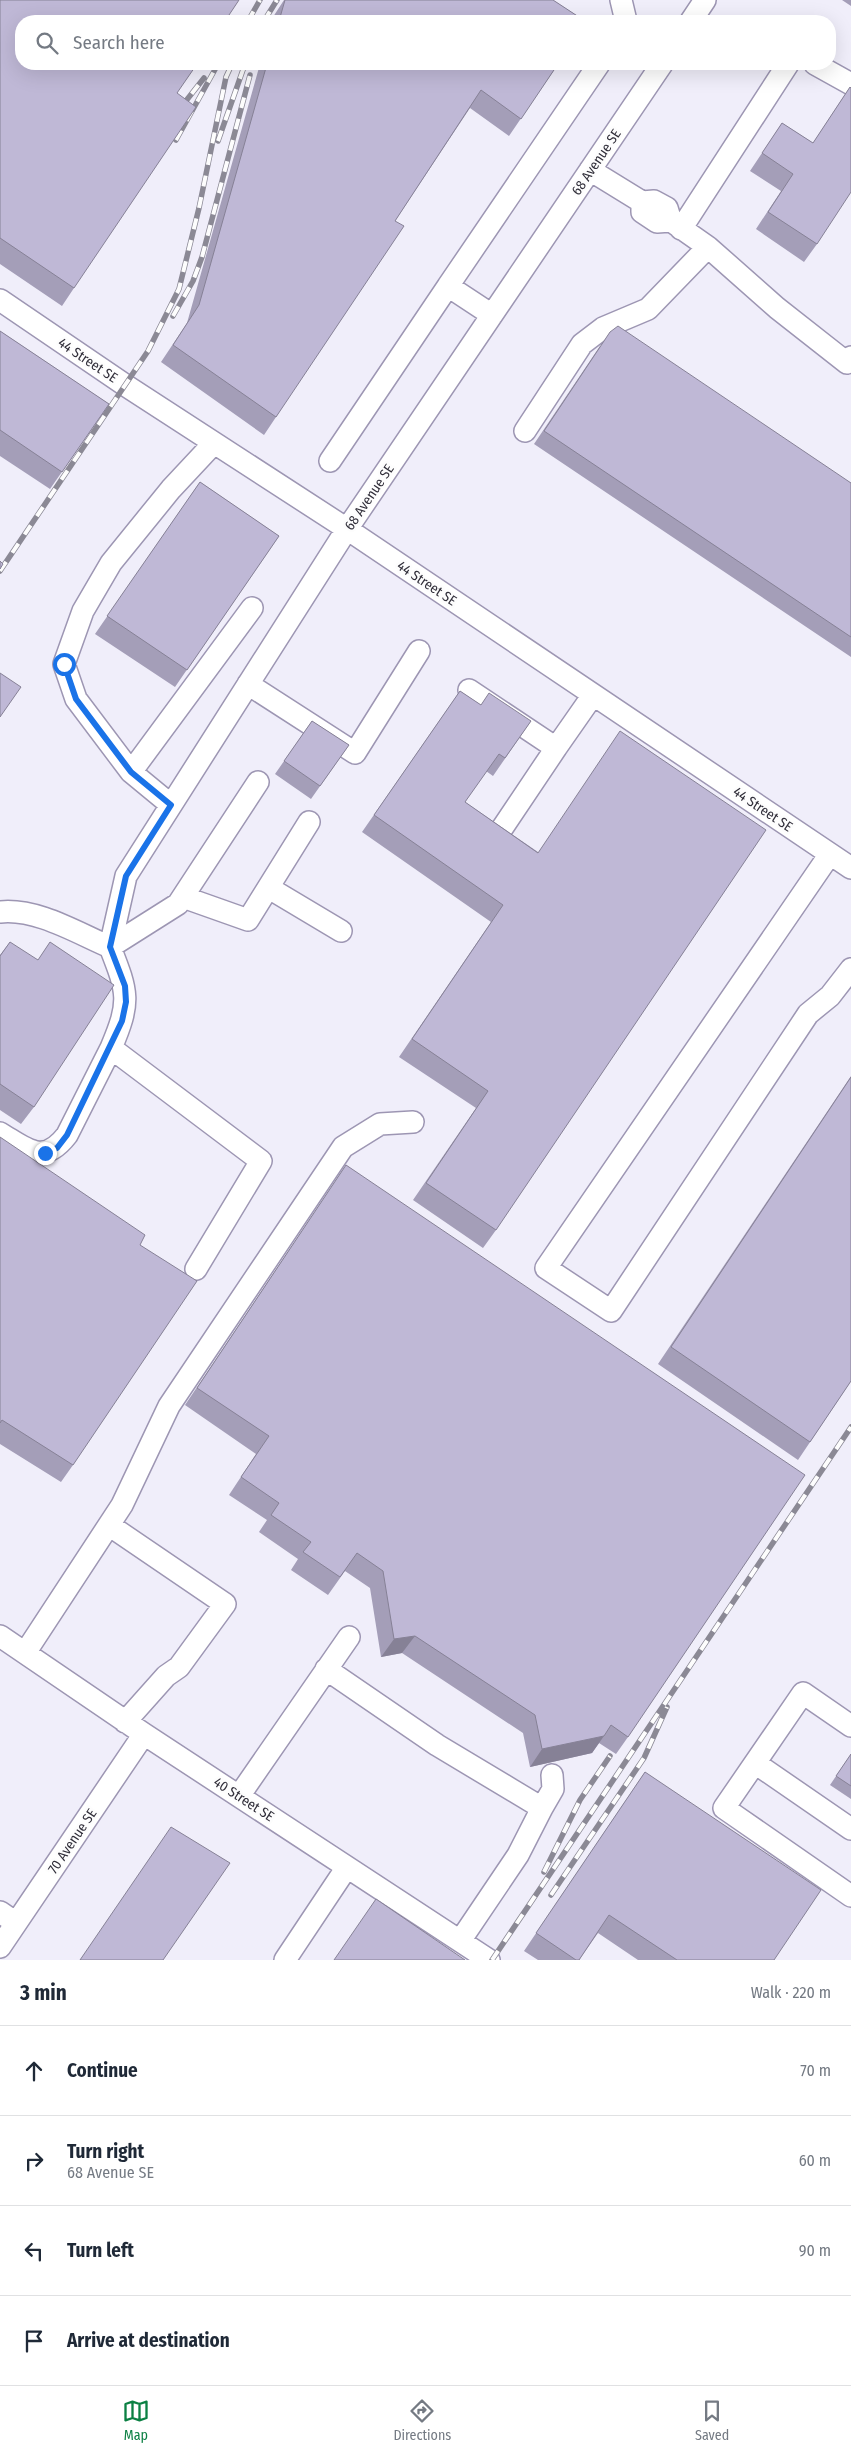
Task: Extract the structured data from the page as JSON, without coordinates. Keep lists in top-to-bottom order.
{
  "streets": {
    "street": [
      "68 Avenue SE",
      "44 Street SE",
      "40 Street SE",
      "70 Avenue SE"
    ]
  },
  "crossings": [
    ["68 Avenue SE", "44 Street SE"],
    ["40 Street SE", "70 Avenue SE"]
  ],
  "page": {
    "search": "Search here",
    "heading": ["3 min", "Walk · 220 m"],
    "list": [
      ["Continue", "70 m"],
      ["Turn right", "68 Avenue SE", "60 m"],
      ["Turn left", "90 m"],
      "Arrive at destination"
    ],
    "nav": ["Map", "Directions", "Saved"]
  }
}
